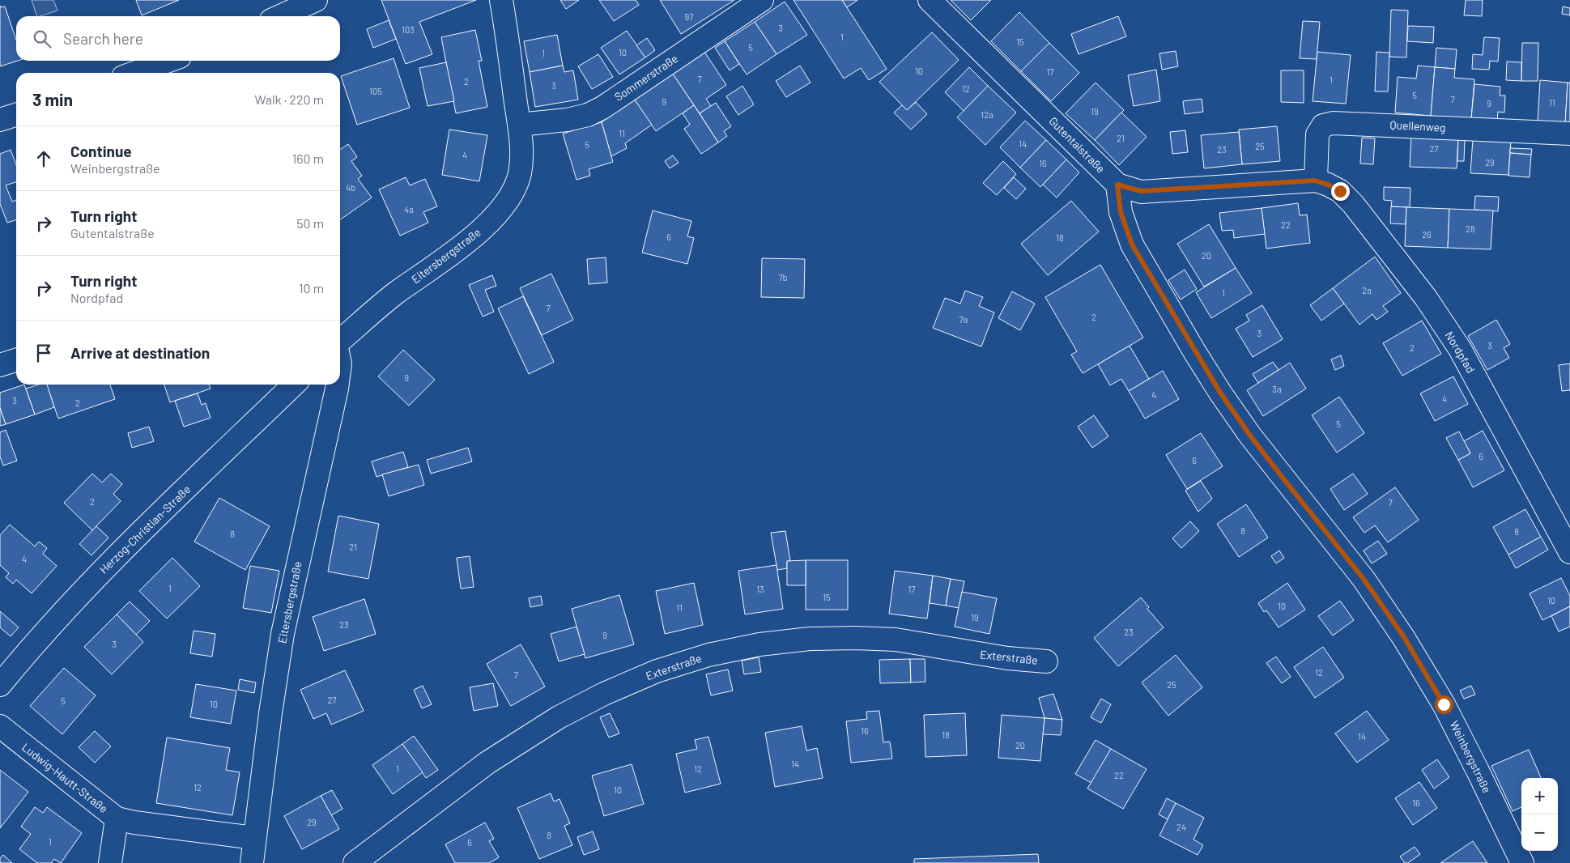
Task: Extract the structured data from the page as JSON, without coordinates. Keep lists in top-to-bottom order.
{
  "streets": {
    "street": [
      "Sommerstraße",
      "Quellenweg",
      "Gutentalstraße",
      "Eitersbergstraße",
      "Nordpfad",
      "Herzog-Christian-Straße",
      "Exterstraße",
      "Weinbergstraße",
      "Ludwig-Hautt-Straße"
    ]
  },
  "crossings": [
    ["Sommerstraße", "Eitersbergstraße"],
    ["Quellenweg", "Gutentalstraße"],
    ["Quellenweg", "Nordpfad"],
    ["Gutentalstraße", "Nordpfad"],
    ["Gutentalstraße", "Weinbergstraße"],
    ["Eitersbergstraße", "Ludwig-Hautt-Straße"]
  ],
  "house_numbers": [
    "97",
    "3",
    "103",
    "1",
    "15",
    "5",
    "10",
    "1",
    "10",
    "17",
    "7",
    "1",
    "2",
    "3",
    "12",
    "105",
    "5",
    "7",
    "9",
    "11",
    "9",
    "19",
    "12a",
    "11",
    "21",
    "14",
    "5",
    "25",
    "27",
    "23",
    "4",
    "29",
    "16",
    "4b",
    "4a",
    "22",
    "28",
    "26",
    "6",
    "18",
    "20",
    "7b",
    "2a",
    "1",
    "7",
    "2",
    "7a",
    "3",
    "3",
    "2",
    "9",
    "3a",
    "4",
    "4",
    "3",
    "2",
    "5",
    "6",
    "6",
    "2",
    "7",
    "8",
    "8",
    "8",
    "21",
    "4",
    "1",
    "13",
    "17",
    "15",
    "10",
    "10",
    "11",
    "19",
    "23",
    "23",
    "9",
    "3",
    "12",
    "7",
    "25",
    "27",
    "5",
    "10",
    "16",
    "18",
    "14",
    "20",
    "14",
    "1",
    "12",
    "22",
    "12",
    "10",
    "16",
    "29",
    "24",
    "8",
    "1",
    "6"
  ],
  "page": {
    "search": "Search here",
    "heading": ["3 min", "Walk · 220 m"],
    "list": [
      ["Continue", "Weinbergstraße", "160 m"],
      ["Turn right", "Gutentalstraße", "50 m"],
      ["Turn right", "Nordpfad", "10 m"],
      "Arrive at destination"
    ],
    "map_buttons": ["+", "−"]
  }
}
